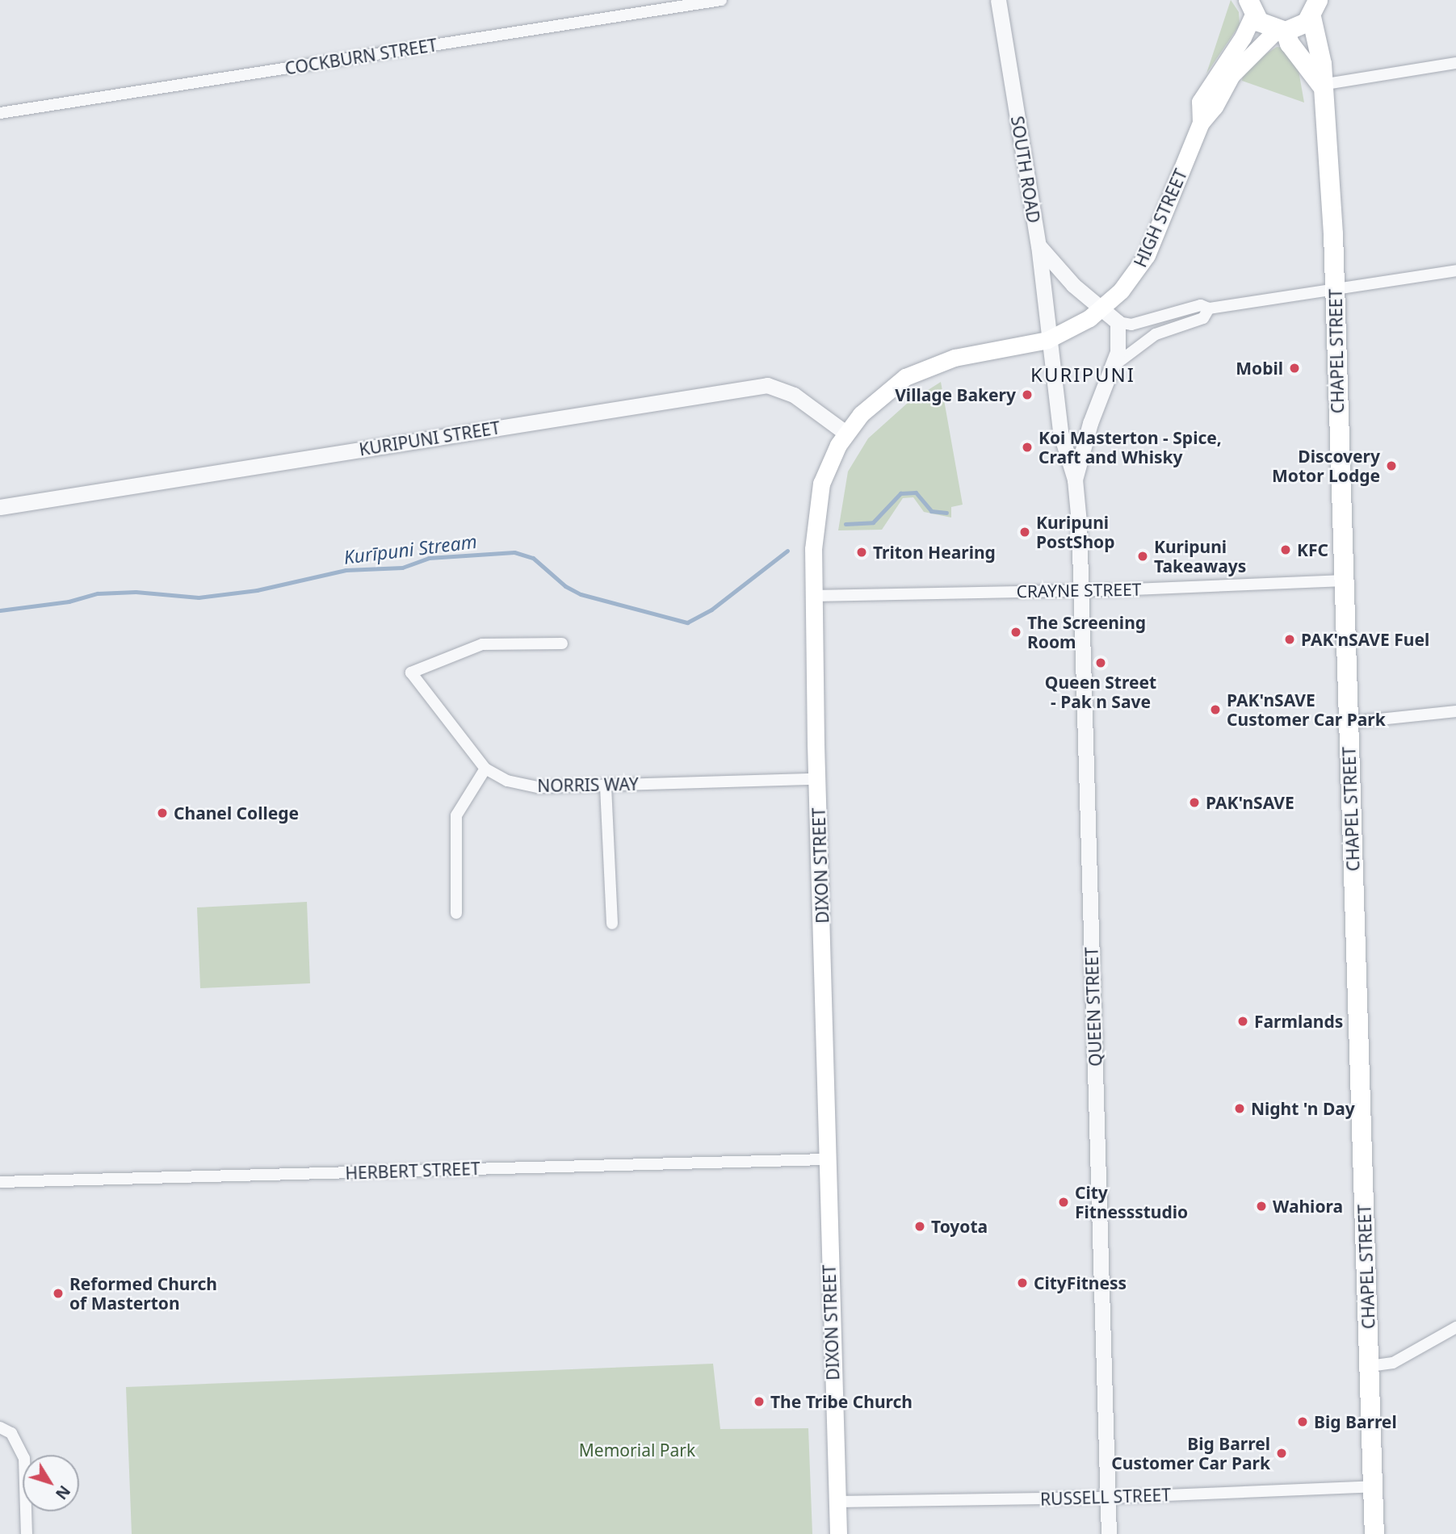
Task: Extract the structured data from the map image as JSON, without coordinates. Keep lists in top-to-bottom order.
{
  "streets": {
    "highway": ["CHAPEL STREET"],
    "main road": ["HIGH STREET", "DIXON STREET"],
    "street": [
      "COCKBURN STREET",
      "SOUTH ROAD",
      "KURIPUNI STREET",
      "CRAYNE STREET",
      "NORRIS WAY",
      "QUEEN STREET",
      "HERBERT STREET",
      "RUSSELL STREET"
    ]
  },
  "crossings": [
    ["SOUTH ROAD", "HIGH STREET"],
    ["SOUTH ROAD", "DIXON STREET"],
    ["SOUTH ROAD", "QUEEN STREET"],
    ["HIGH STREET", "DIXON STREET"],
    ["HIGH STREET", "QUEEN STREET"],
    ["CHAPEL STREET", "CRAYNE STREET"],
    ["CHAPEL STREET", "RUSSELL STREET"],
    ["KURIPUNI STREET", "DIXON STREET"],
    ["CRAYNE STREET", "DIXON STREET"],
    ["CRAYNE STREET", "QUEEN STREET"],
    ["NORRIS WAY", "DIXON STREET"],
    ["DIXON STREET", "QUEEN STREET"],
    ["DIXON STREET", "HERBERT STREET"],
    ["DIXON STREET", "RUSSELL STREET"],
    ["QUEEN STREET", "RUSSELL STREET"]
  ],
  "districts": ["KURIPUNI"],
  "water": ["Kurīpuni Stream"],
  "parks": ["Memorial Park"],
  "places": [
    "Mobil",
    "Village Bakery",
    "Koi Masterton - Spice, Craft and Whisky",
    "Discovery Motor Lodge",
    "Kuripuni PostShop",
    "KFC",
    "Triton Hearing",
    "Kuripuni Takeaways",
    "The Screening Room",
    "PAK'nSAVE Fuel",
    "Queen Street - Pak n Save",
    "PAK'nSAVE Customer Car Park",
    "PAK'nSAVE",
    "Chanel College",
    "Farmlands",
    "Night 'n Day",
    "City Fitnessstudio",
    "Wahiora",
    "Toyota",
    "CityFitness",
    "Reformed Church of Masterton",
    "The Tribe Church",
    "Big Barrel",
    "Big Barrel Customer Car Park"
  ],
  "north": "bottom right"
}
